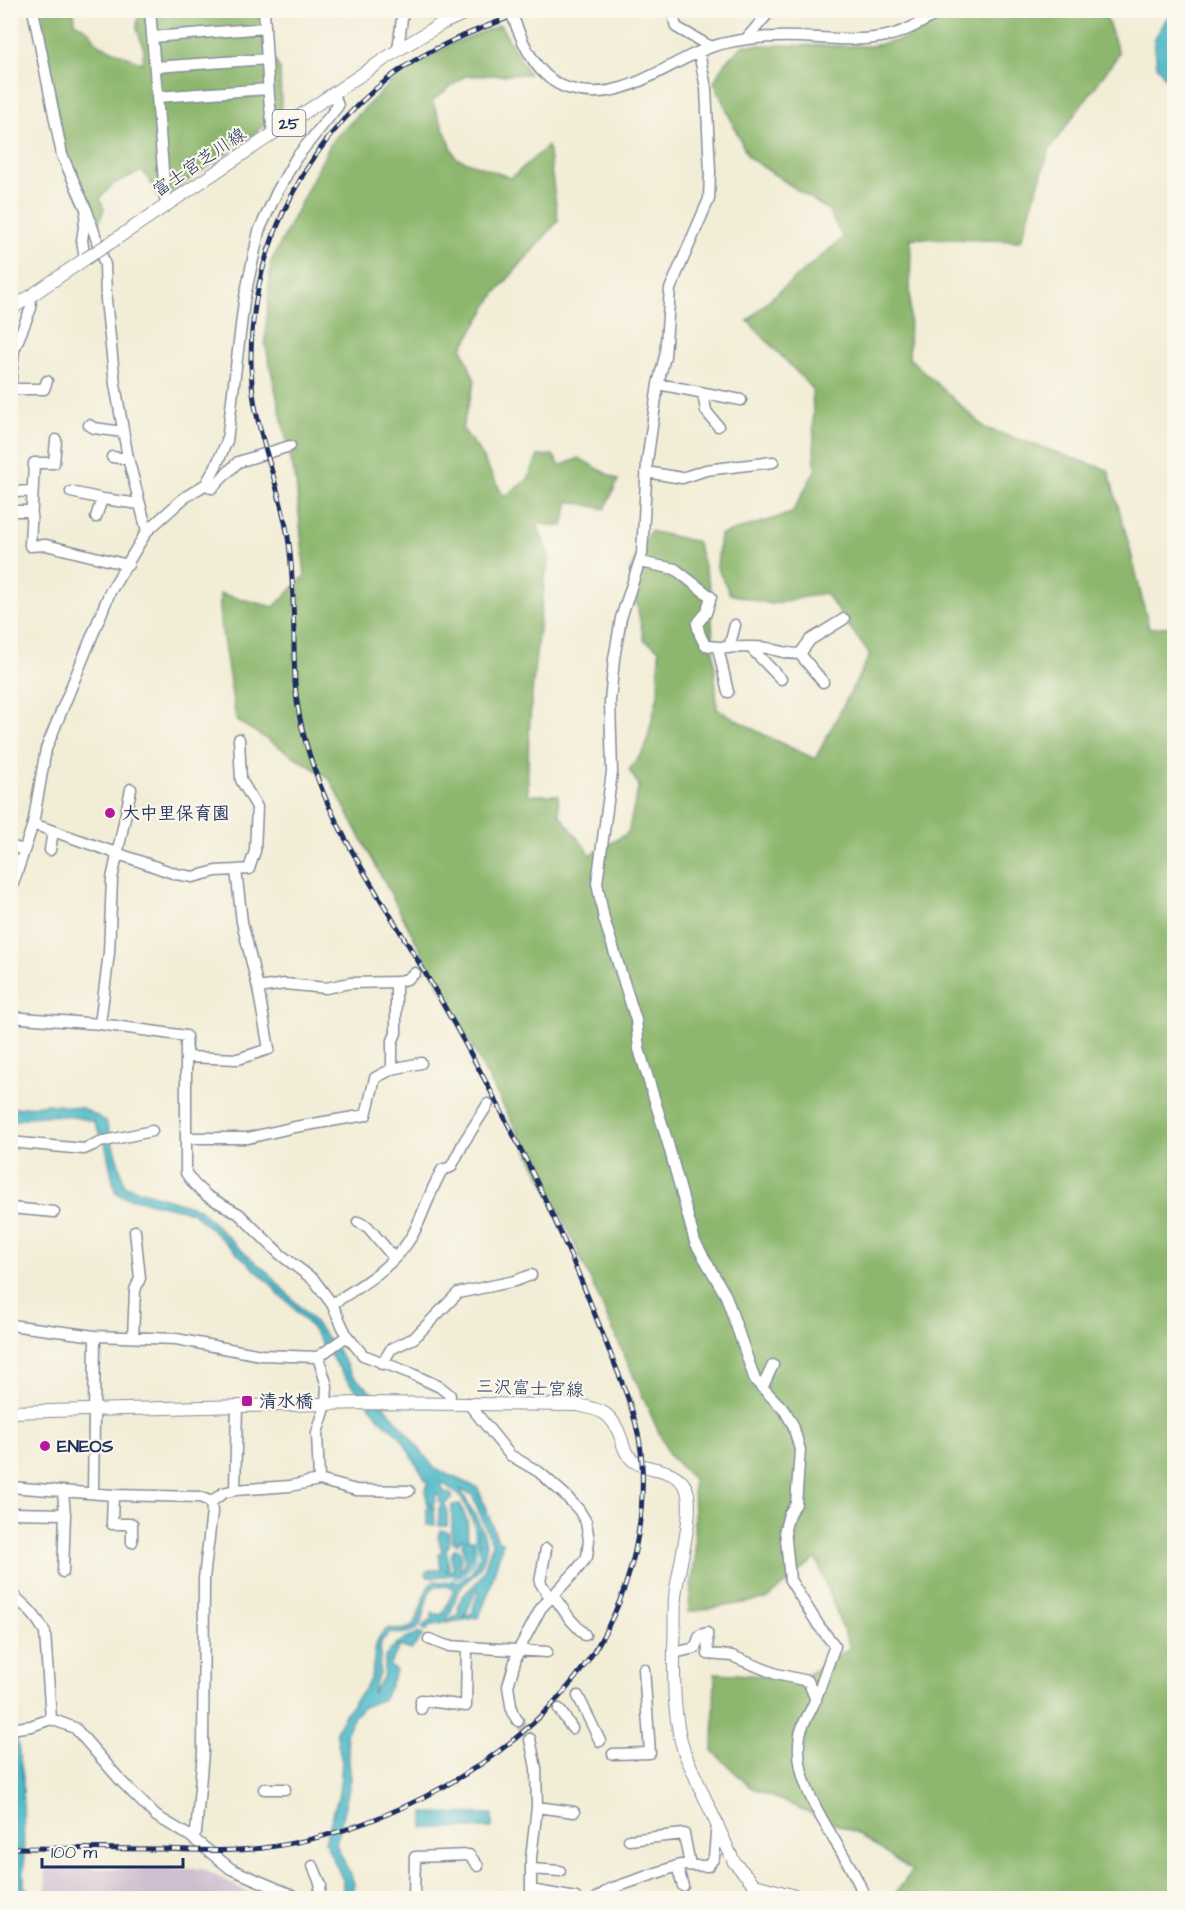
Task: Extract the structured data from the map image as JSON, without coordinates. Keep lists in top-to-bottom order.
{
  "streets": {
    "main road": ["25", "富士宮芝川線", "三沢富士宮線"]
  },
  "places": {
    "other": ["大中里保育園", "ENEOS"],
    "transit": ["清水橋"]
  },
  "scale_bar": "100 m"
}
